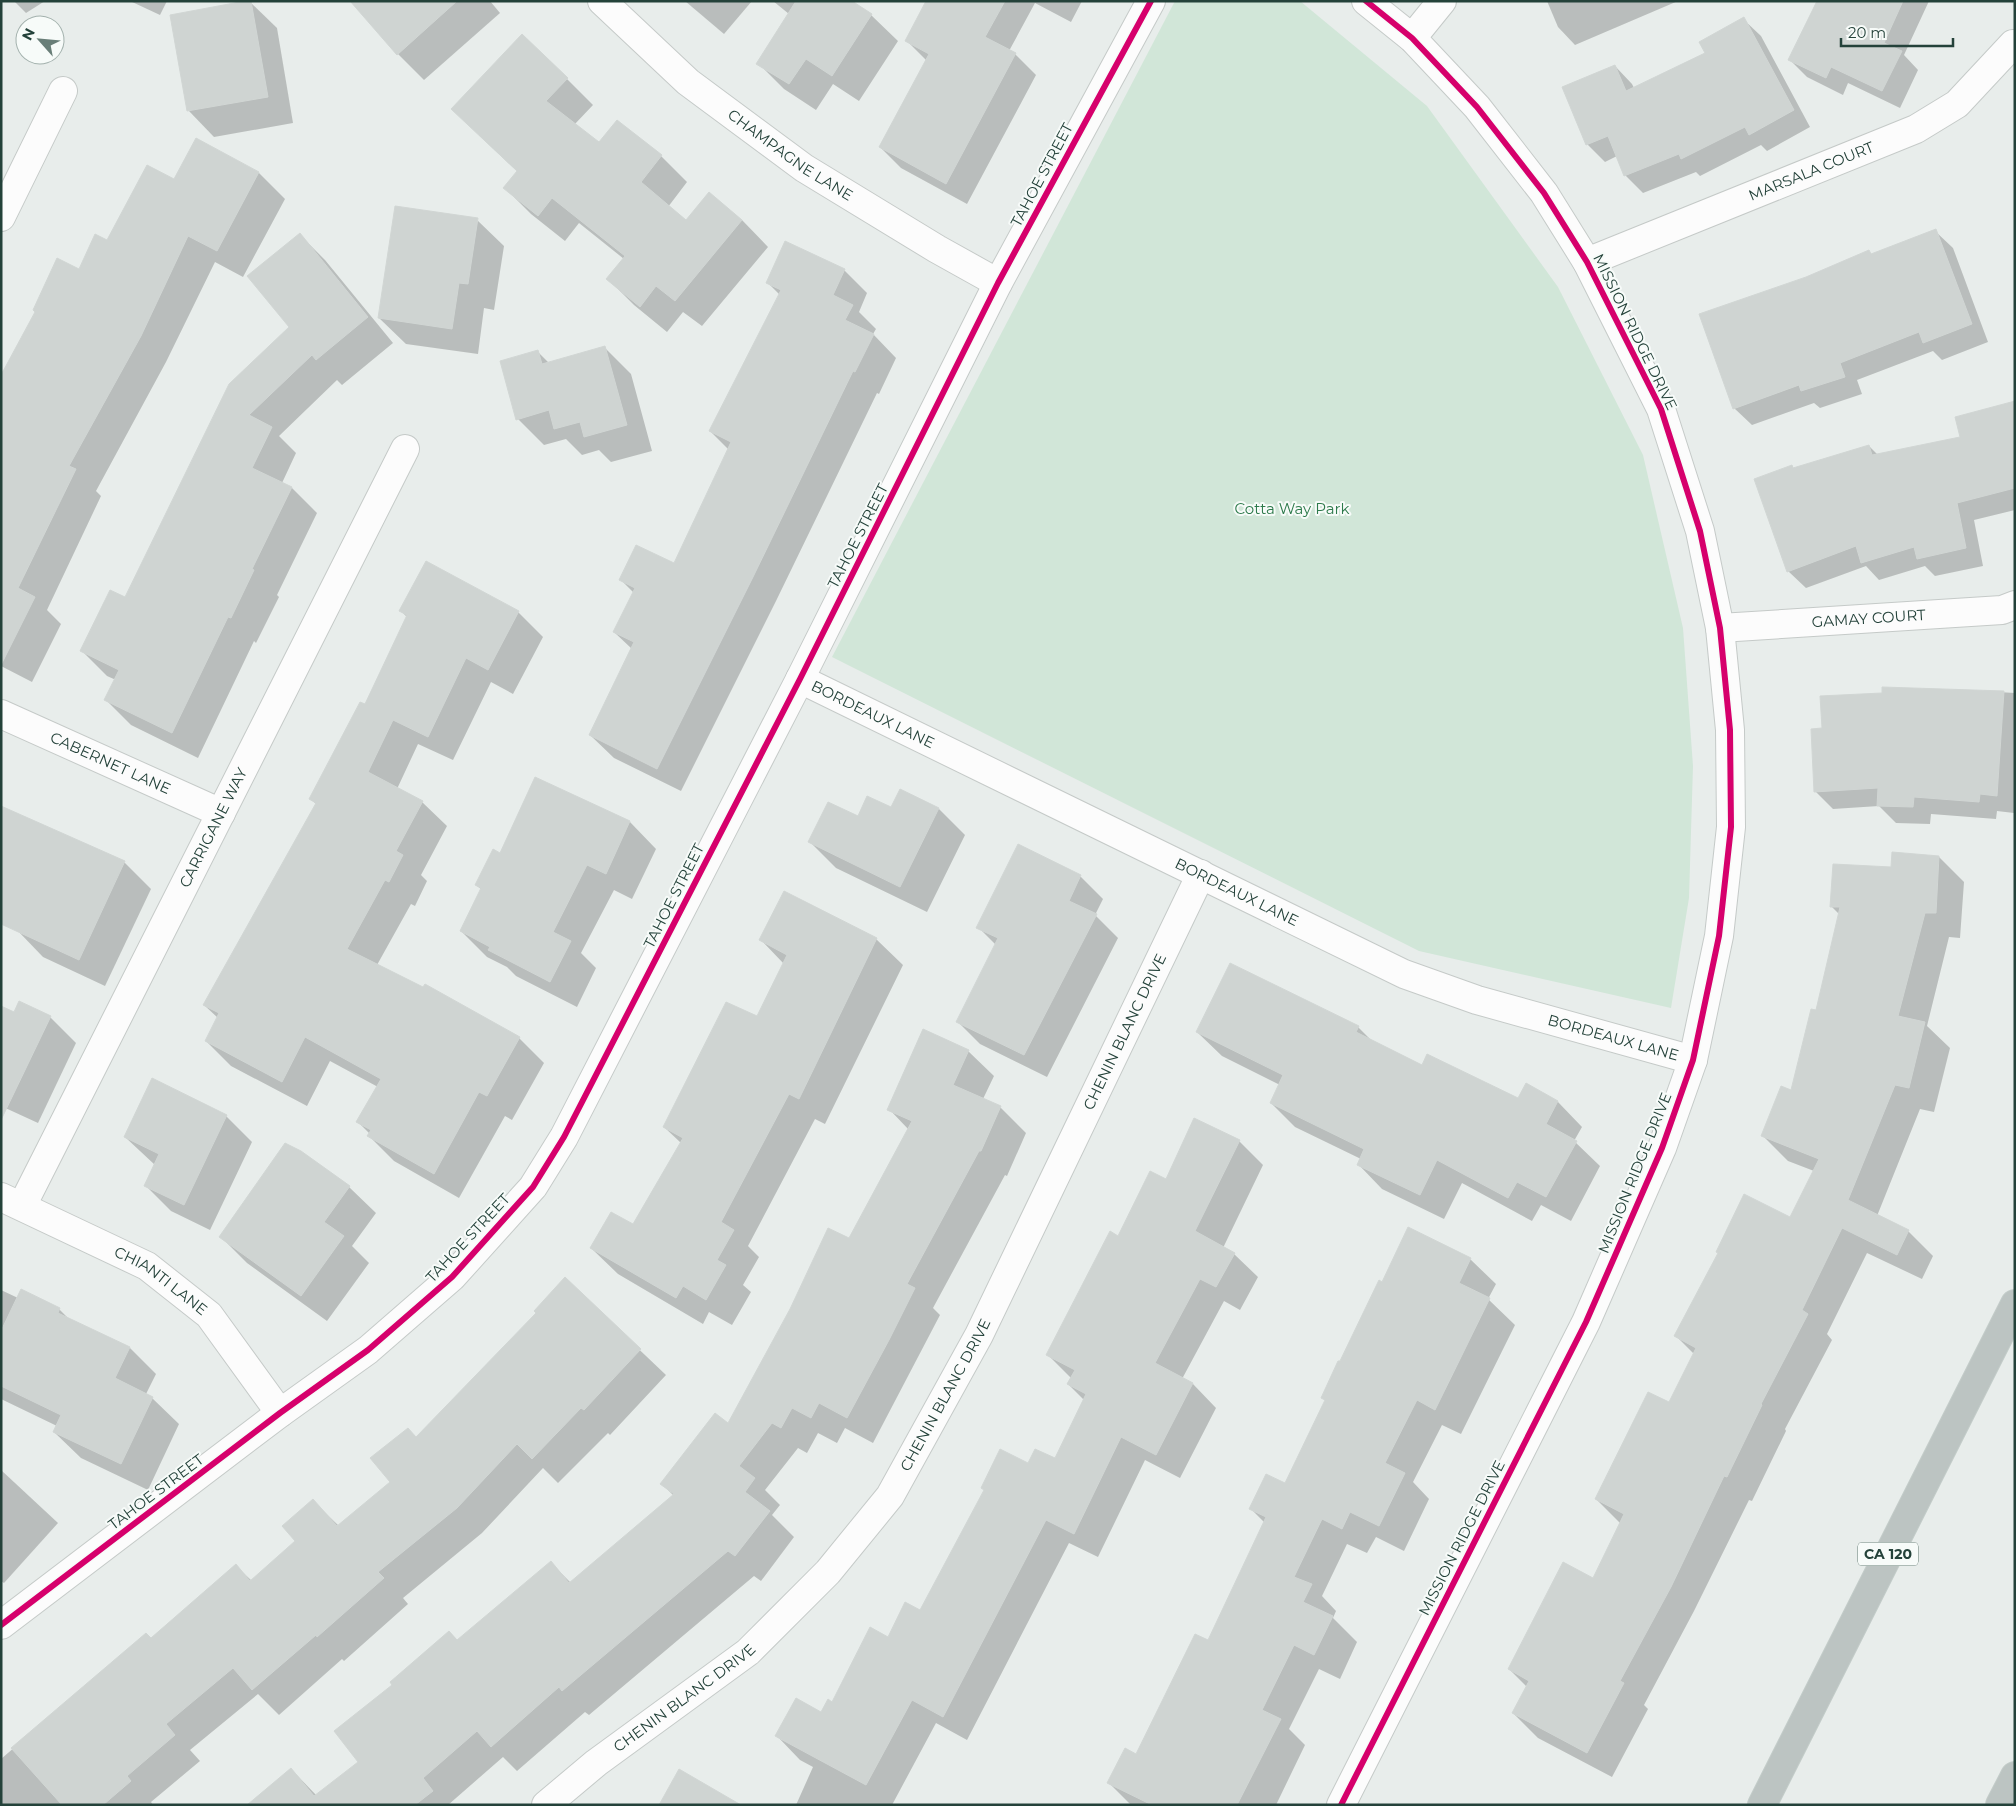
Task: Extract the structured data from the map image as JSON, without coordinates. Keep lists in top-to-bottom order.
{
  "streets": {
    "highway": ["CA 120"],
    "street": [
      "CHAMPAGNE LANE",
      "MARSALA COURT",
      "TAHOE STREET",
      "MISSION RIDGE DRIVE",
      "GAMAY COURT",
      "BORDEAUX LANE",
      "CABERNET LANE",
      "CARRIGANE WAY",
      "CHENIN BLANC DRIVE",
      "CHIANTI LANE"
    ]
  },
  "crossings": [
    ["CHAMPAGNE LANE", "TAHOE STREET"],
    ["MARSALA COURT", "MISSION RIDGE DRIVE"],
    ["TAHOE STREET", "BORDEAUX LANE"],
    ["TAHOE STREET", "CHIANTI LANE"],
    ["MISSION RIDGE DRIVE", "GAMAY COURT"],
    ["MISSION RIDGE DRIVE", "BORDEAUX LANE"],
    ["BORDEAUX LANE", "CHENIN BLANC DRIVE"],
    ["CABERNET LANE", "CARRIGANE WAY"],
    ["CARRIGANE WAY", "CHIANTI LANE"]
  ],
  "parks": ["Cotta Way Park"],
  "scale_bar": "20 m",
  "north": "top left"
}
